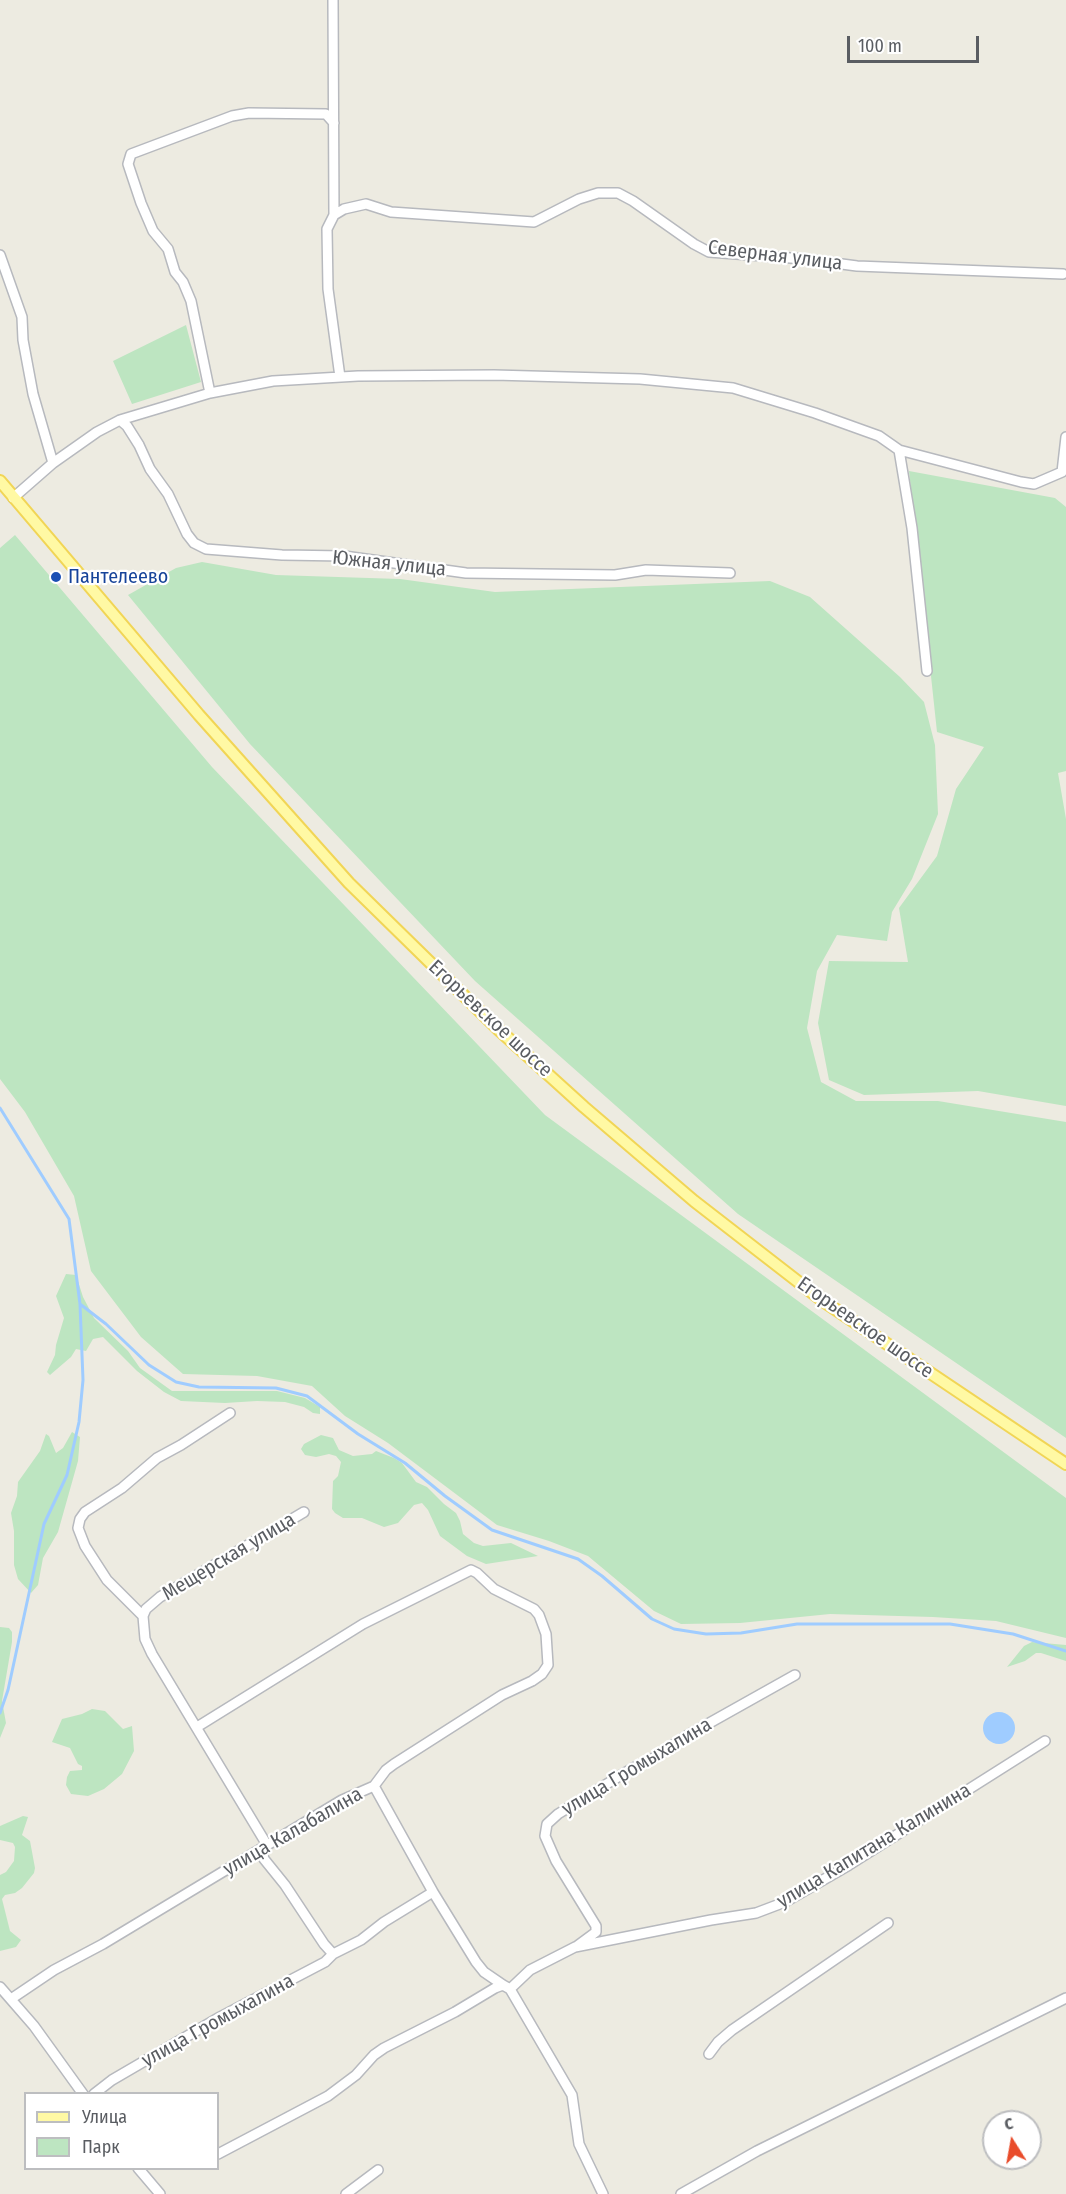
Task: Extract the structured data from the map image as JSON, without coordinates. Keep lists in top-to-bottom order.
{
  "streets": {
    "main road": ["Егорьевское шоссе"],
    "street": [
      "Северная улица",
      "Южная улица",
      "Мещерская улица",
      "улица Громыхалина",
      "улица Калабалина",
      "улица Капитана Калинина"
    ]
  },
  "crossings": [
    ["улица Громыхалина", "улица Капитана Калинина"]
  ],
  "places": ["Пантелеево"],
  "legend": ["Улица", "Парк"],
  "scale_bar": "100 m",
  "north": "top"
}
